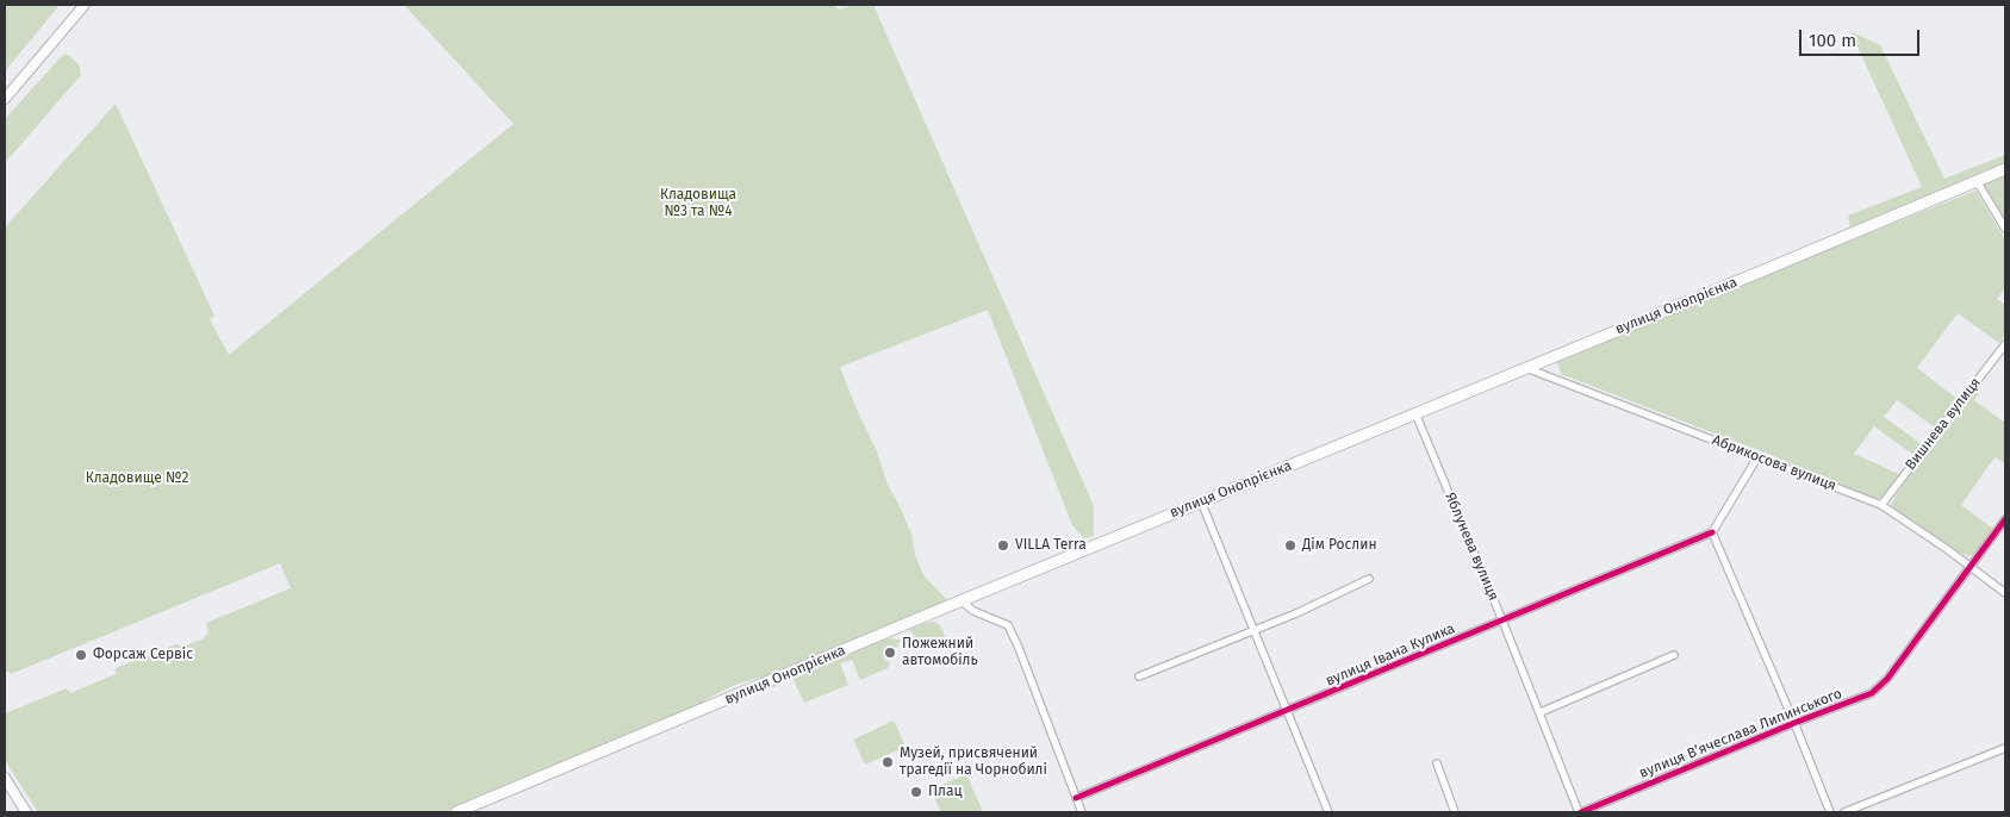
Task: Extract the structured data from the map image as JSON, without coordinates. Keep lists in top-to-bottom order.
{
  "streets": {
    "main road": ["вулиця Онопрієнка"],
    "street": [
      "Вишнева вулиця",
      "Абрикосова вулиця",
      "Яблунева вулиця",
      "вулиця Івана Кулика",
      "вулиця Вʼячеслава Липинського"
    ]
  },
  "crossings": [
    ["вулиця Онопрієнка", "Абрикосова вулиця"],
    ["вулиця Онопрієнка", "Яблунева вулиця"],
    ["Вишнева вулиця", "Абрикосова вулиця"],
    ["Абрикосова вулиця", "вулиця Вʼячеслава Липинського"],
    ["Яблунева вулиця", "вулиця Івана Кулика"],
    ["Яблунева вулиця", "вулиця Вʼячеслава Липинського"]
  ],
  "parks": ["Кладовища №3 та №4", "Кладовище №2"],
  "places": [
    "VILLA Terra",
    "Дім Рослин",
    "Пожежний автомобіль",
    "Форсаж Сервіс",
    "Музей, присвячений трагедії на Чорнобилі",
    "Плац"
  ],
  "scale_bar": "100 m"
}
